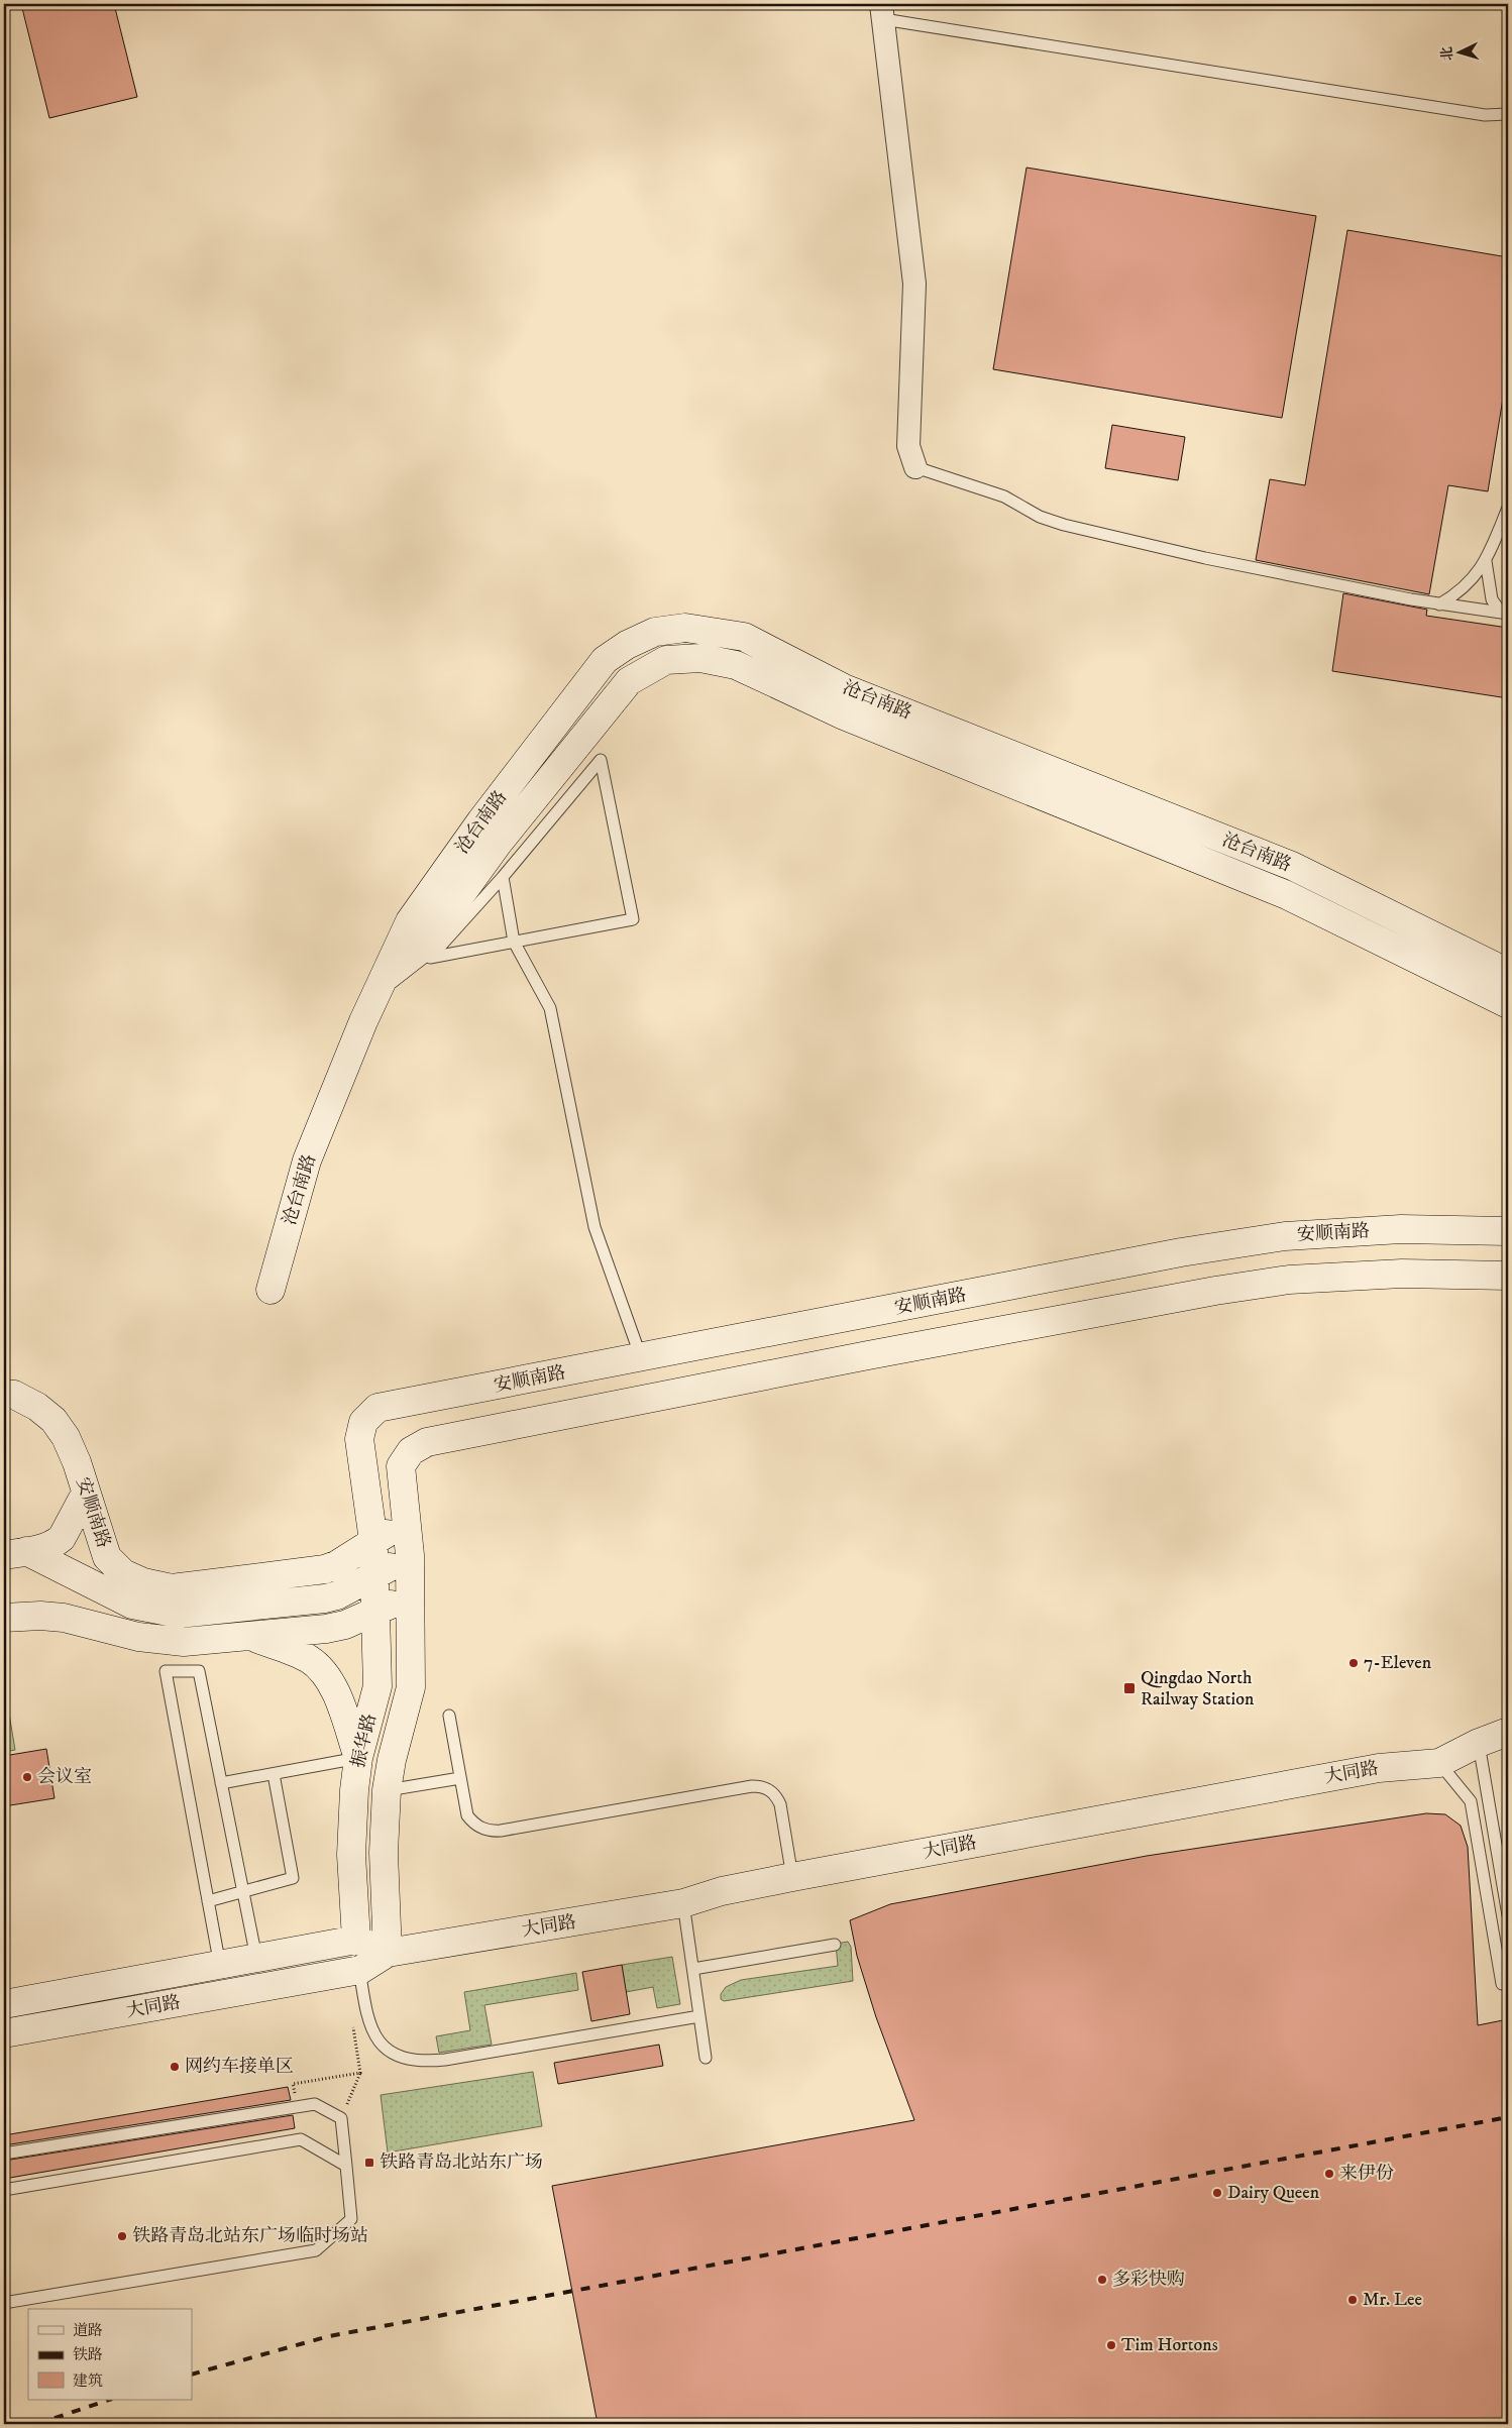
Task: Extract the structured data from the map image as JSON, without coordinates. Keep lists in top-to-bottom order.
{
  "streets": {
    "street": [
      "沧台南路",
      "安顺南路",
      "振华路",
      "大同路"
    ]
  },
  "crossings": [
    ["安顺南路", "振华路"],
    ["振华路", "大同路"]
  ],
  "places": {
    "other": [
      "7-Eleven",
      "会议室",
      "网约车接单区",
      "来伊份",
      "Dairy Queen",
      "铁路青岛北站东广场临时场站",
      "多彩快购",
      "Mr. Lee",
      "Tim Hortons"
    ],
    "transit": ["Qingdao North Railway Station", "铁路青岛北站东广场"]
  },
  "legend": ["道路", "铁路", "建筑"],
  "north": "left"
}
